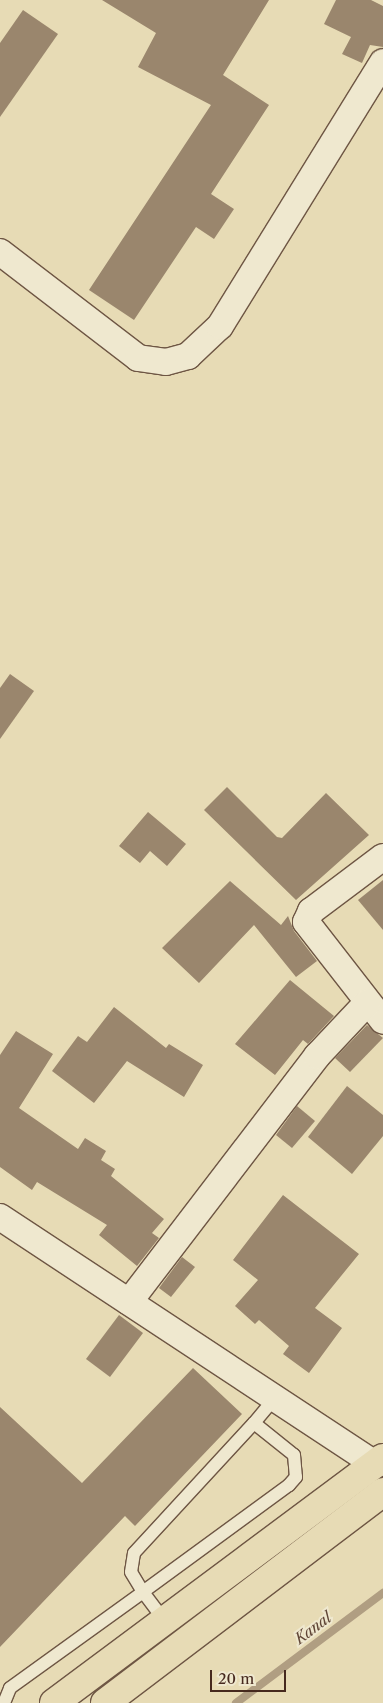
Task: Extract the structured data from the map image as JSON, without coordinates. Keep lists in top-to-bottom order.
{
  "water": ["Kanal"],
  "scale_bar": "20 m"
}
